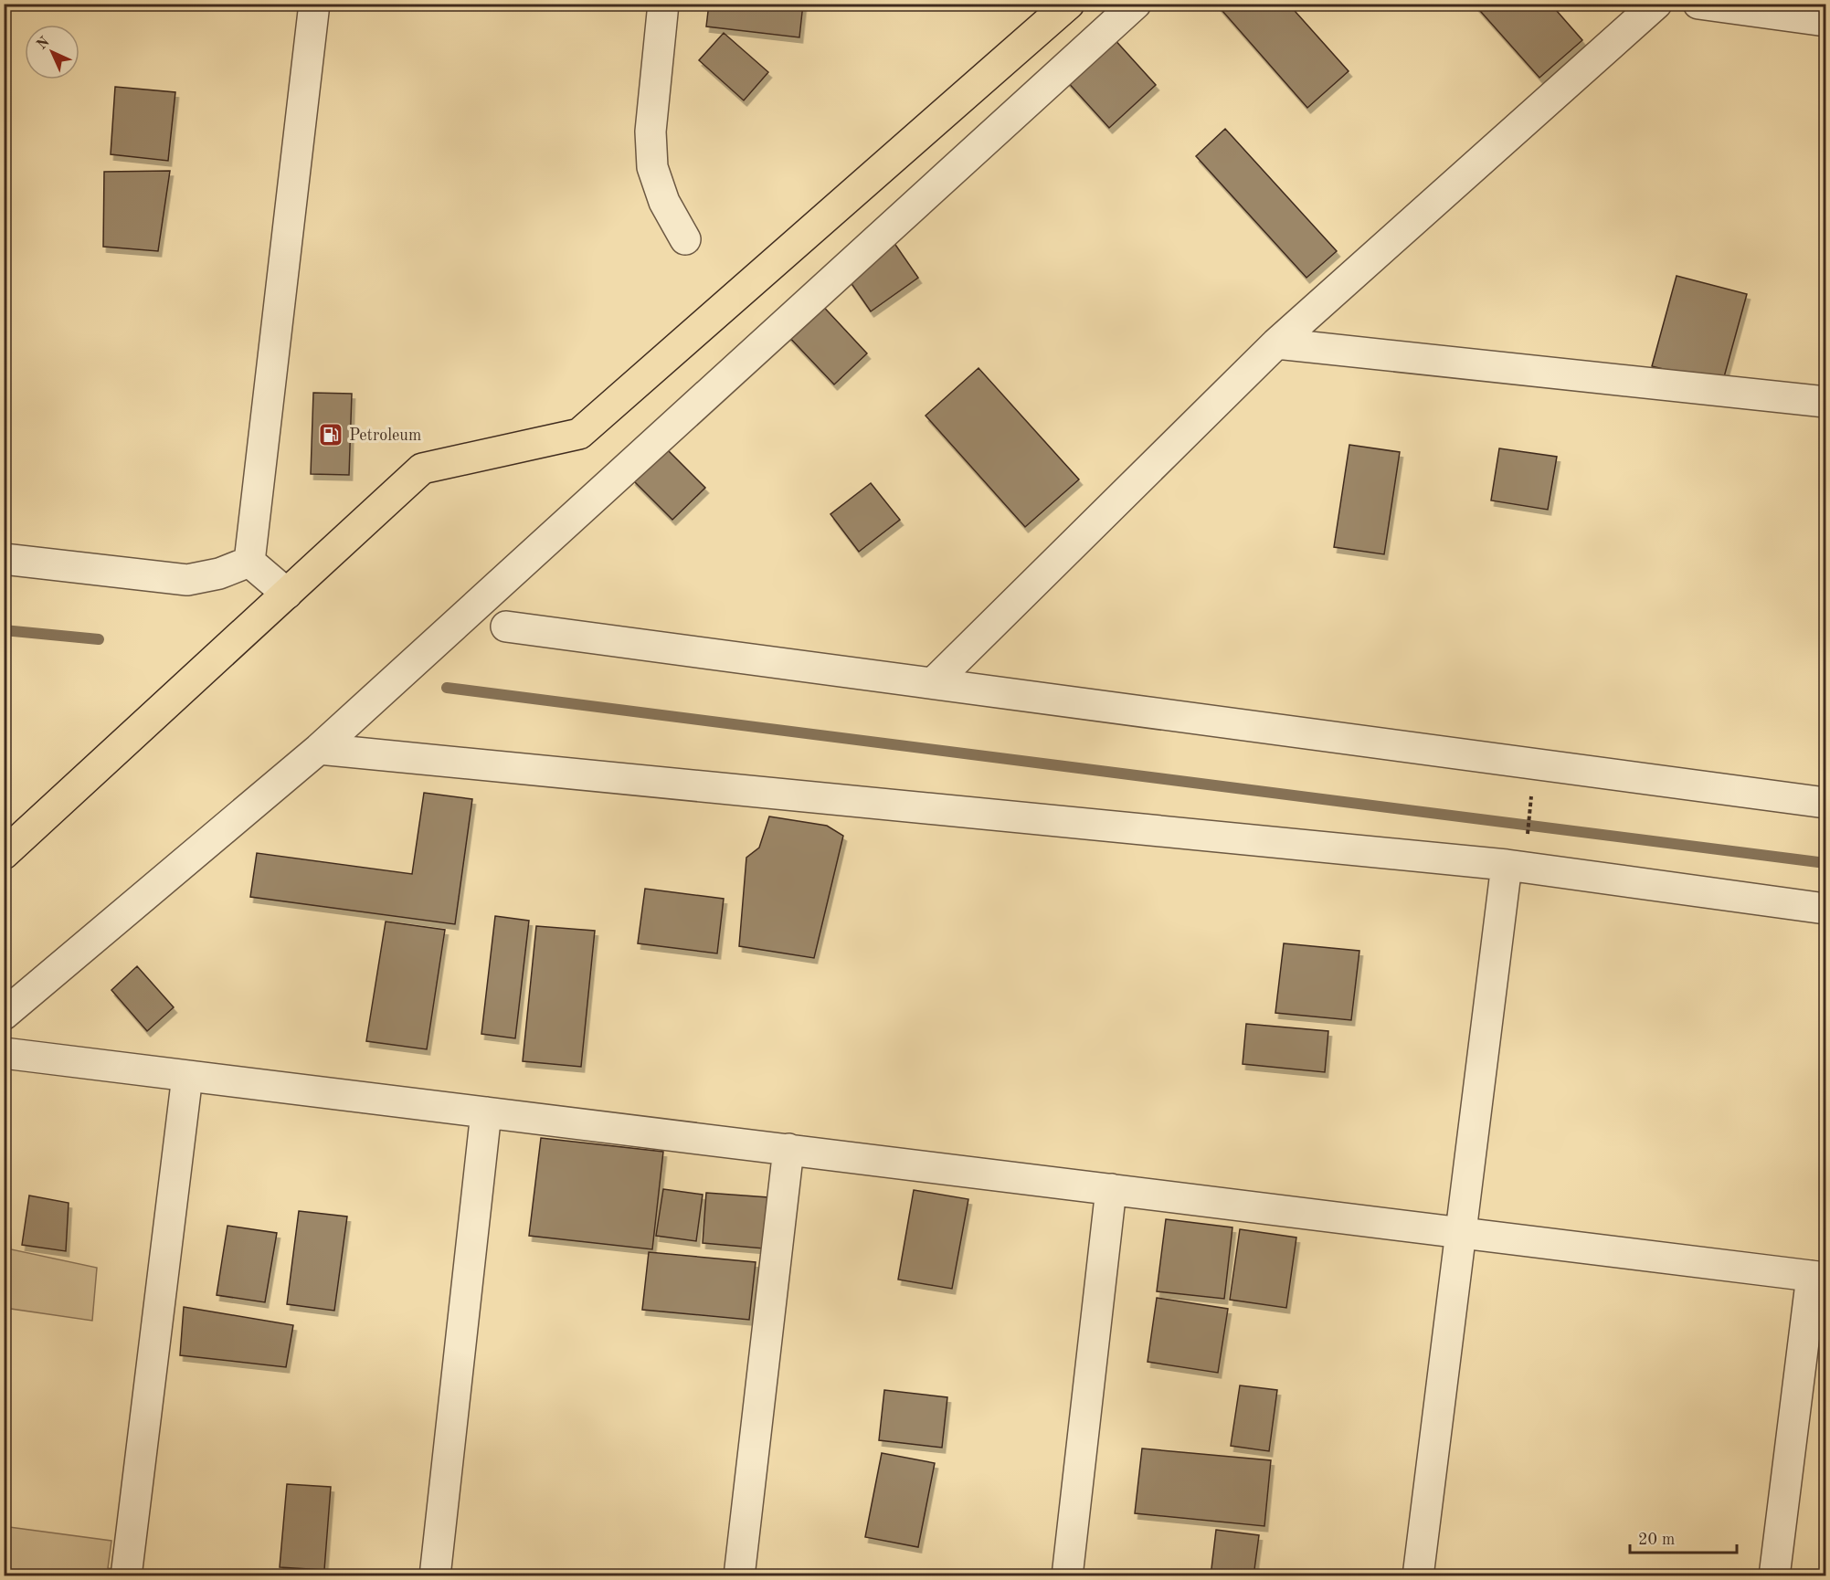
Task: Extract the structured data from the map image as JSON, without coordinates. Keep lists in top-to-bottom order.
{
  "places": {
    "fuel station": ["Petroleum"]
  },
  "scale_bar": "20 m",
  "north": "top left"
}
